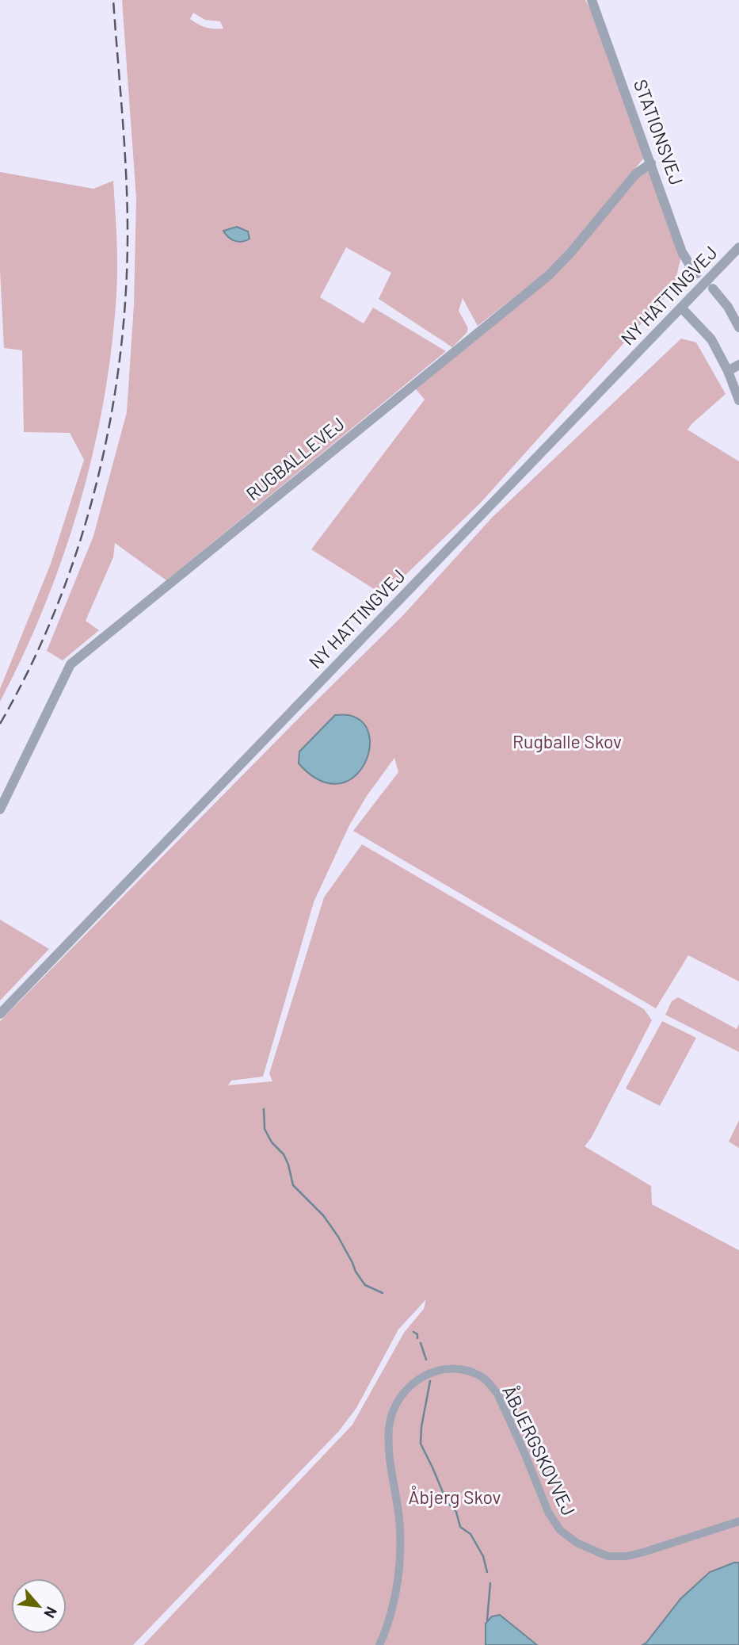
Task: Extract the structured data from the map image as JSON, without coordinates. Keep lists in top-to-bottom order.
{
  "streets": {
    "street": [
      "STATIONSVEJ",
      "NY HATTINGVEJ",
      "RUGBALLEVEJ",
      "ÅBJERGSKOVVEJ"
    ]
  },
  "crossings": [
    ["STATIONSVEJ", "RUGBALLEVEJ"]
  ],
  "parks": ["Rugballe Skov", "Åbjerg Skov"],
  "north": "bottom right"
}
